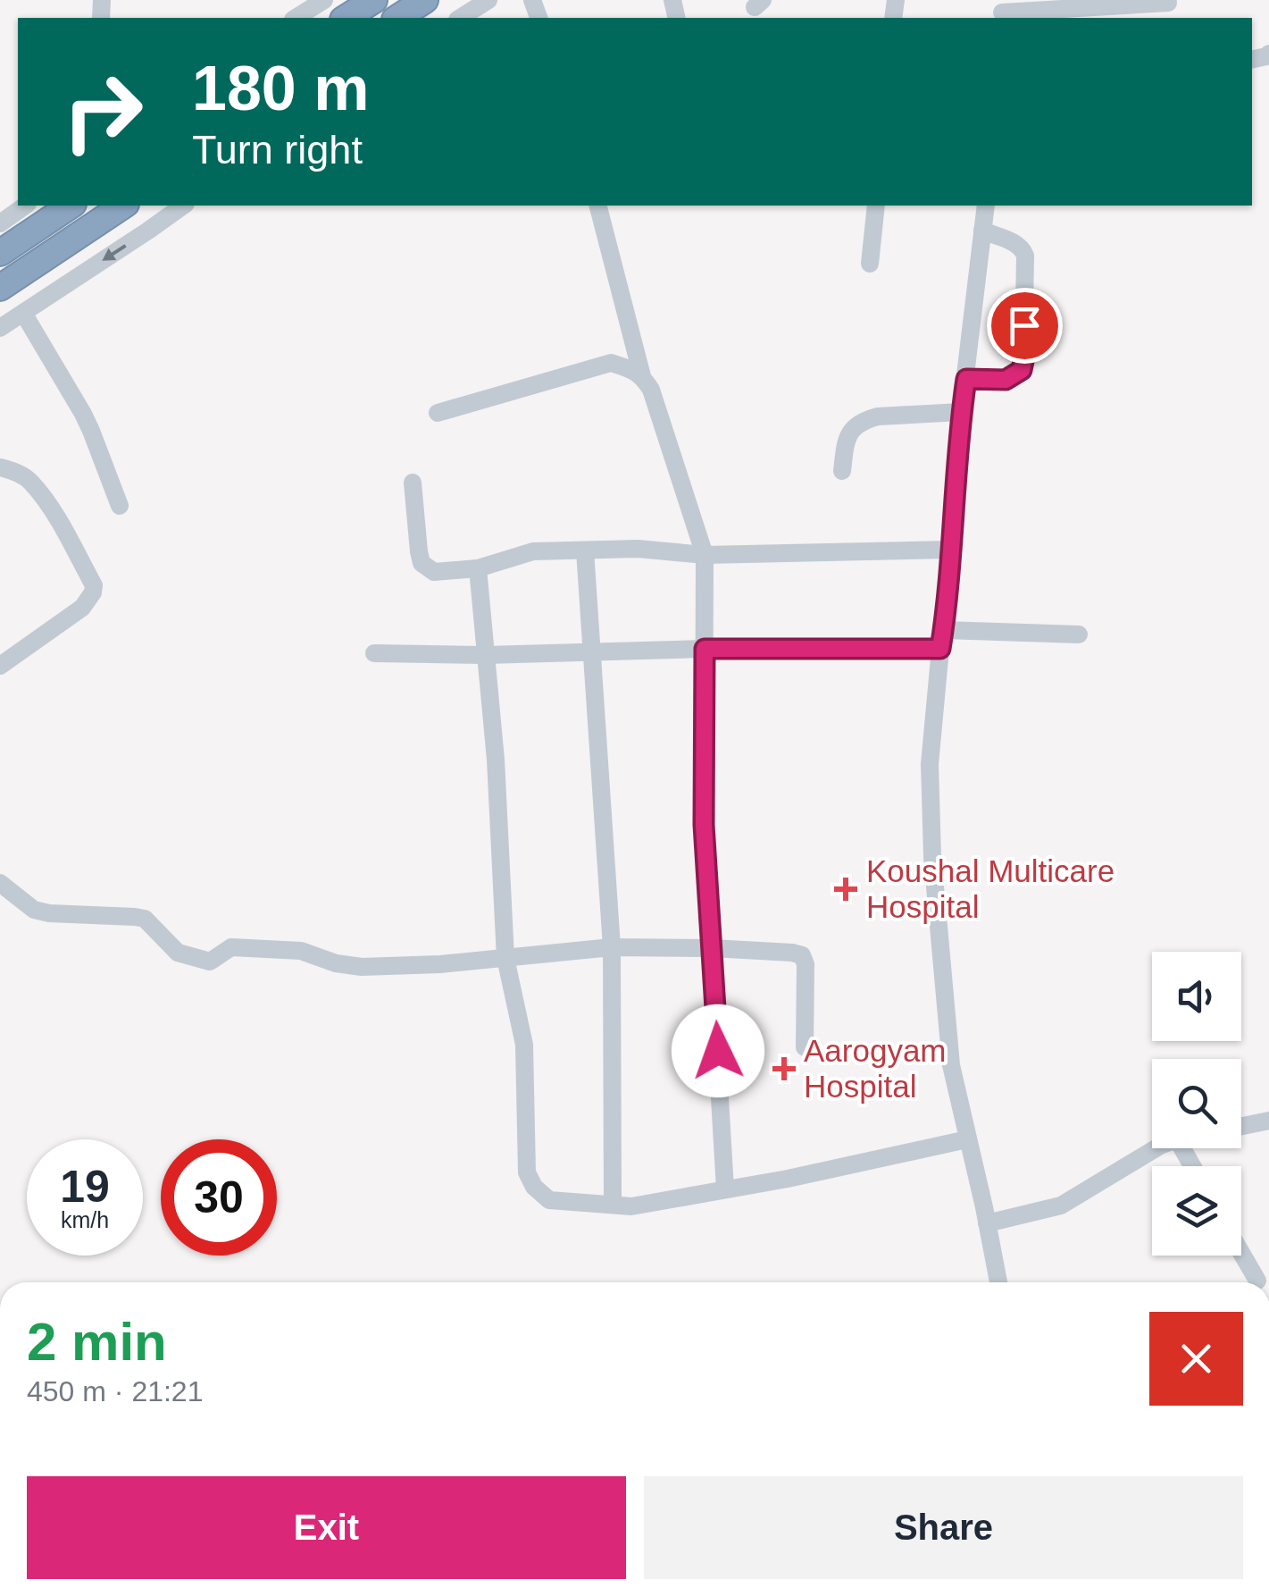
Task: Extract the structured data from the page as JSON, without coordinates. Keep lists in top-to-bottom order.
{
  "places": {
    "health": ["Koushal Multicare Hospital", "Aarogyam Hospital"]
  },
  "page": {
    "turn": ["180 m", "Turn right"],
    "speed": "19 km/h",
    "limit": "30",
    "heading": ["2 min", "450 m · 21:21"],
    "buttons": ["Exit", "Share"]
  }
}
